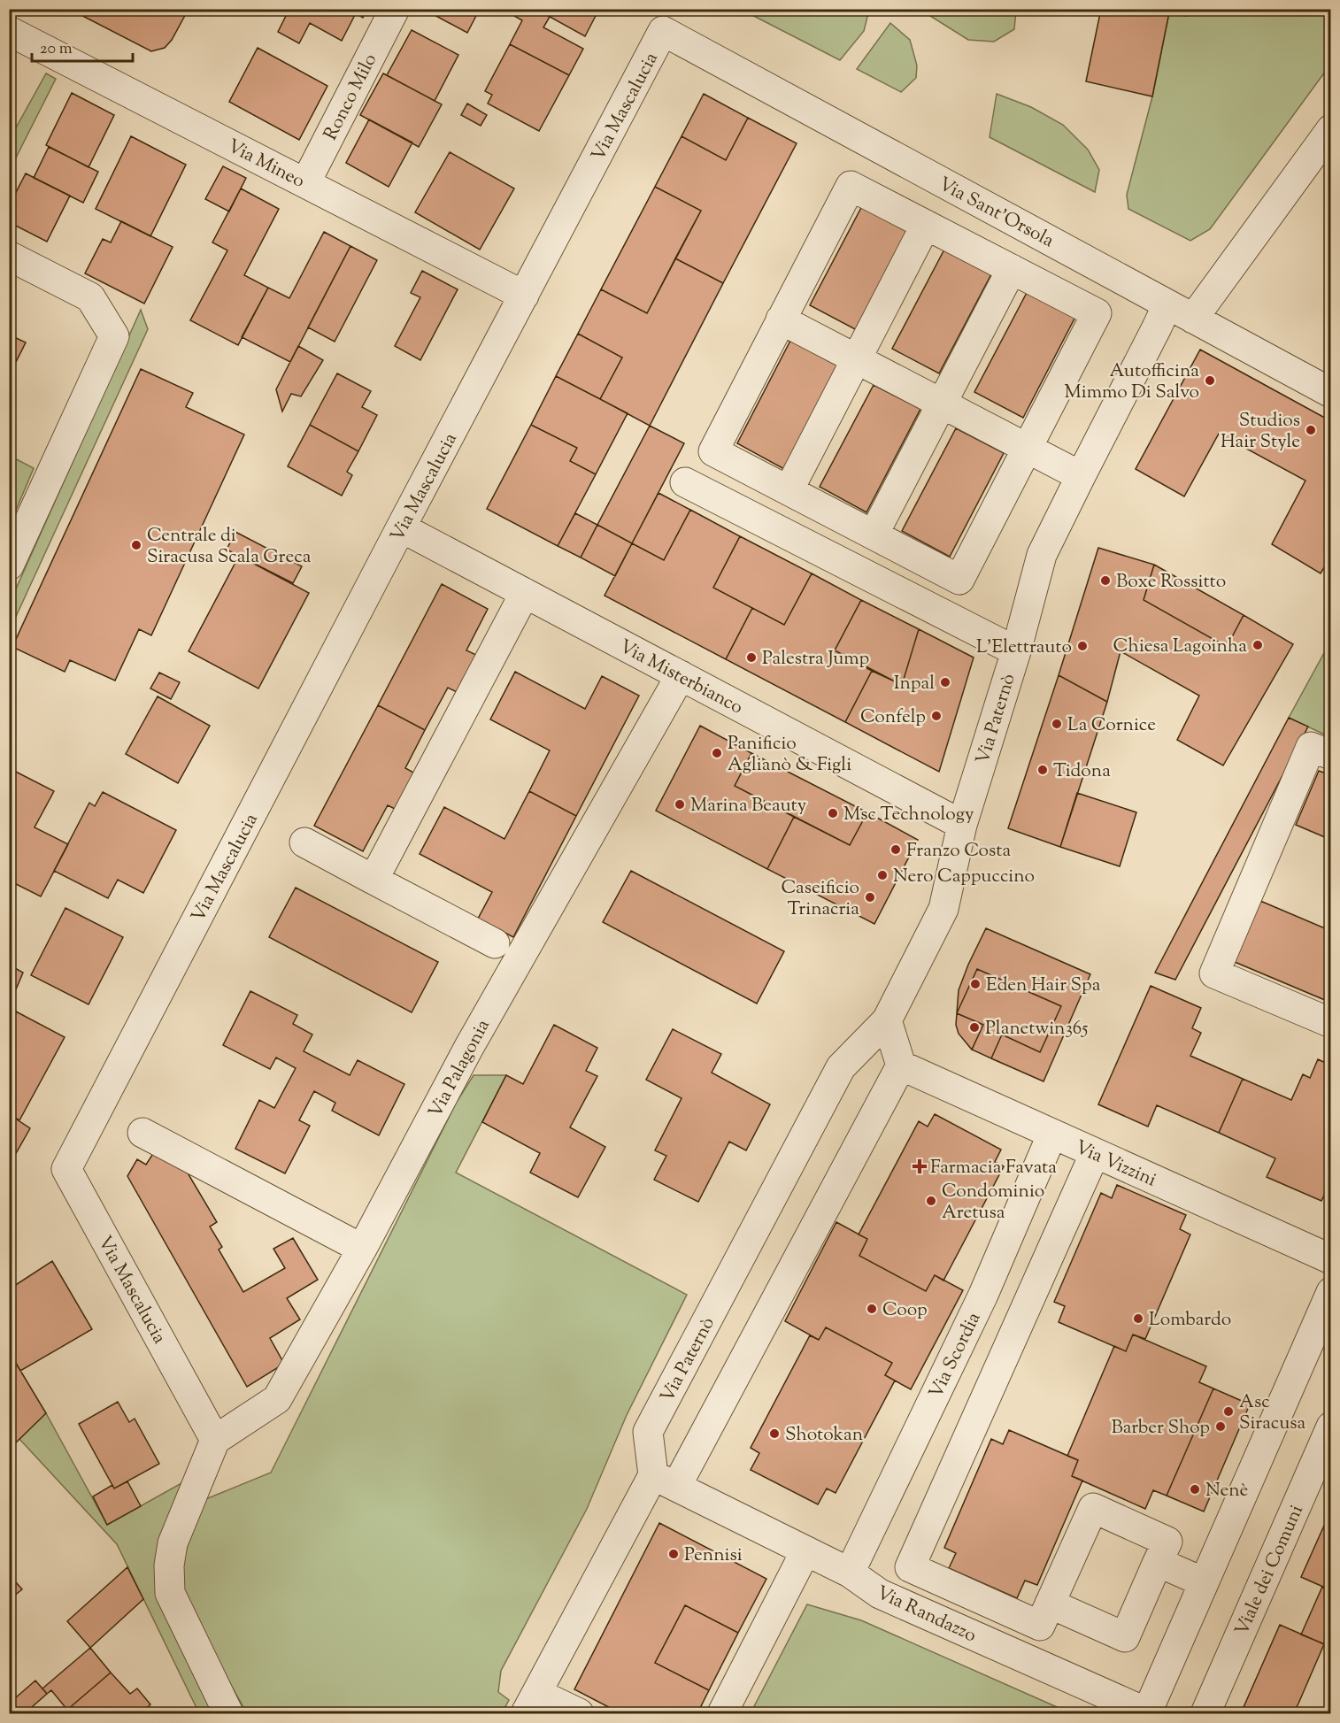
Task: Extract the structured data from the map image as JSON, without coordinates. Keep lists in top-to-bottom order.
{
  "streets": {
    "street": [
      "Ronco Milo",
      "Via Mascalucia",
      "Via Mineo",
      "Via Sant'Orsola",
      "Via Misterbianco",
      "Via Paternò",
      "Via Palagonia",
      "Via Vizzini",
      "Via Scordia",
      "Viale dei Comuni",
      "Via Randazzo"
    ]
  },
  "crossings": [
    ["Ronco Milo", "Via Mineo"],
    ["Via Mascalucia", "Via Mineo"],
    ["Via Mascalucia", "Via Sant'Orsola"],
    ["Via Mascalucia", "Via Misterbianco"],
    ["Via Mascalucia", "Via Palagonia"],
    ["Via Sant'Orsola", "Via Paternò"],
    ["Via Misterbianco", "Via Paternò"],
    ["Via Misterbianco", "Via Palagonia"],
    ["Via Paternò", "Via Randazzo"],
    ["Via Vizzini", "Via Scordia"],
    ["Via Scordia", "Via Randazzo"]
  ],
  "places": {
    "other": [
      "Autofficina Mimmo Di Salvo",
      "Studios Hair Style",
      "Centrale di Siracusa Scala Greca",
      "Boxe Rossitto",
      "Chiesa Lagoinha",
      "L'Elettrauto",
      "Palestra Jump",
      "Inpal",
      "Confelp",
      "La Cornice",
      "Panificio Aglianò & Figli",
      "Tidona",
      "Marina Beauty",
      "Msc Technology",
      "Franzo Costa",
      "Nero Cappuccino",
      "Caseificio Trinacria",
      "Eden Hair Spa",
      "Planetwin365",
      "Condominio Aretusa",
      "Coop",
      "Lombardo",
      "Asc Siracusa",
      "Barber Shop",
      "Shotokan",
      "Nenè",
      "Pennisi"
    ],
    "health": ["Farmacia Favata"]
  },
  "scale_bar": "20 m"
}
